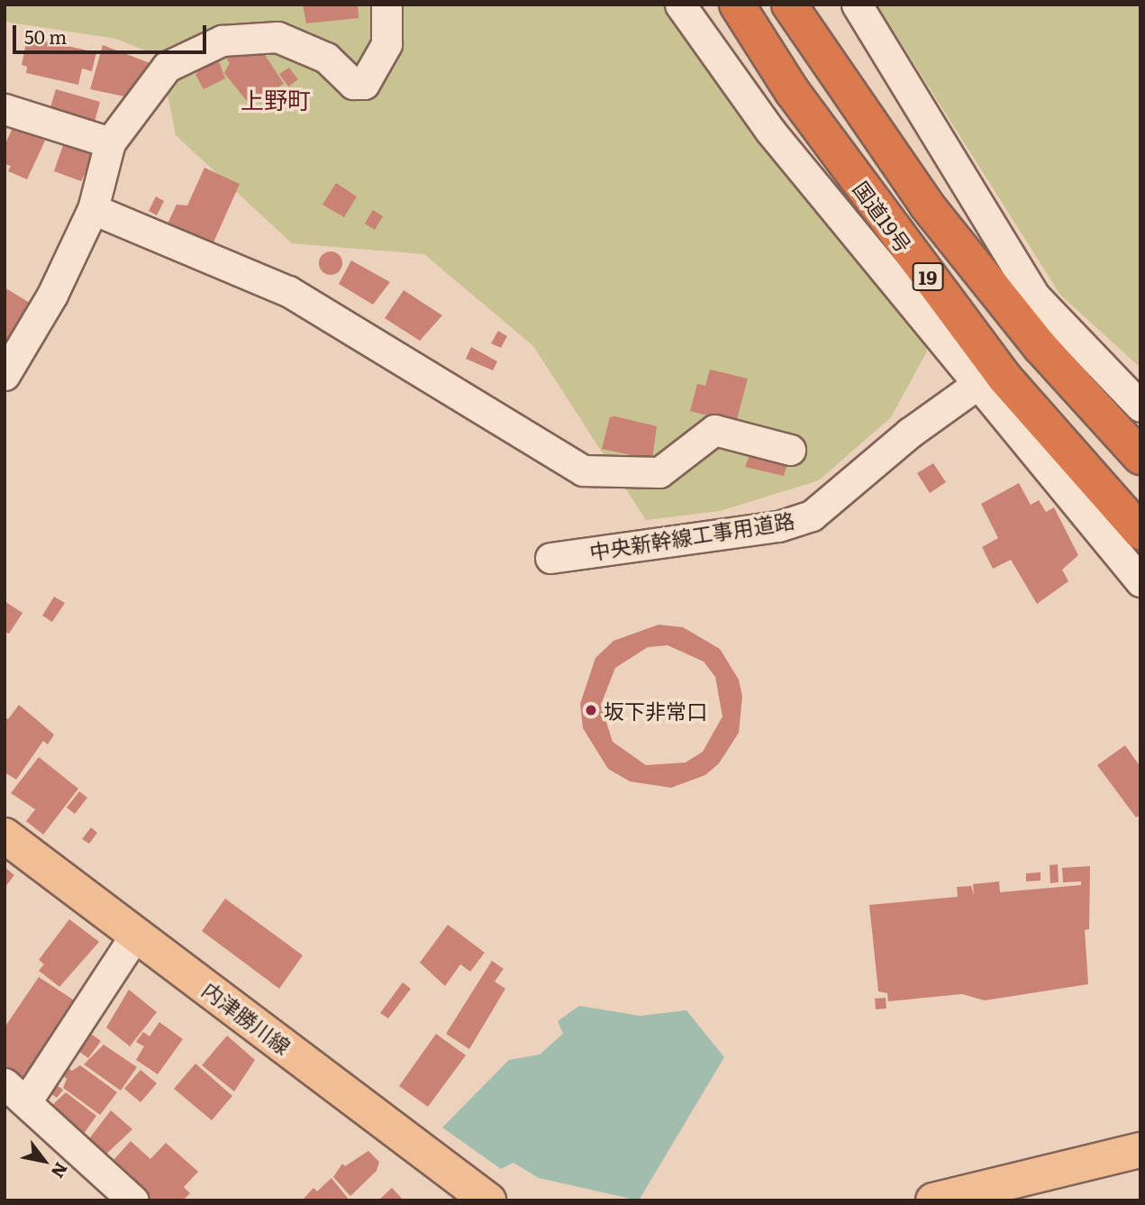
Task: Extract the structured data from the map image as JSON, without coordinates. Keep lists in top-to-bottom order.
{
  "streets": {
    "highway": ["国道19号", "19"],
    "main road": ["内津勝川線"],
    "street": ["中央新幹線工事用道路"]
  },
  "districts": ["上野町"],
  "places": ["坂下非常口"],
  "scale_bar": "50 m",
  "north": "bottom right"
}
